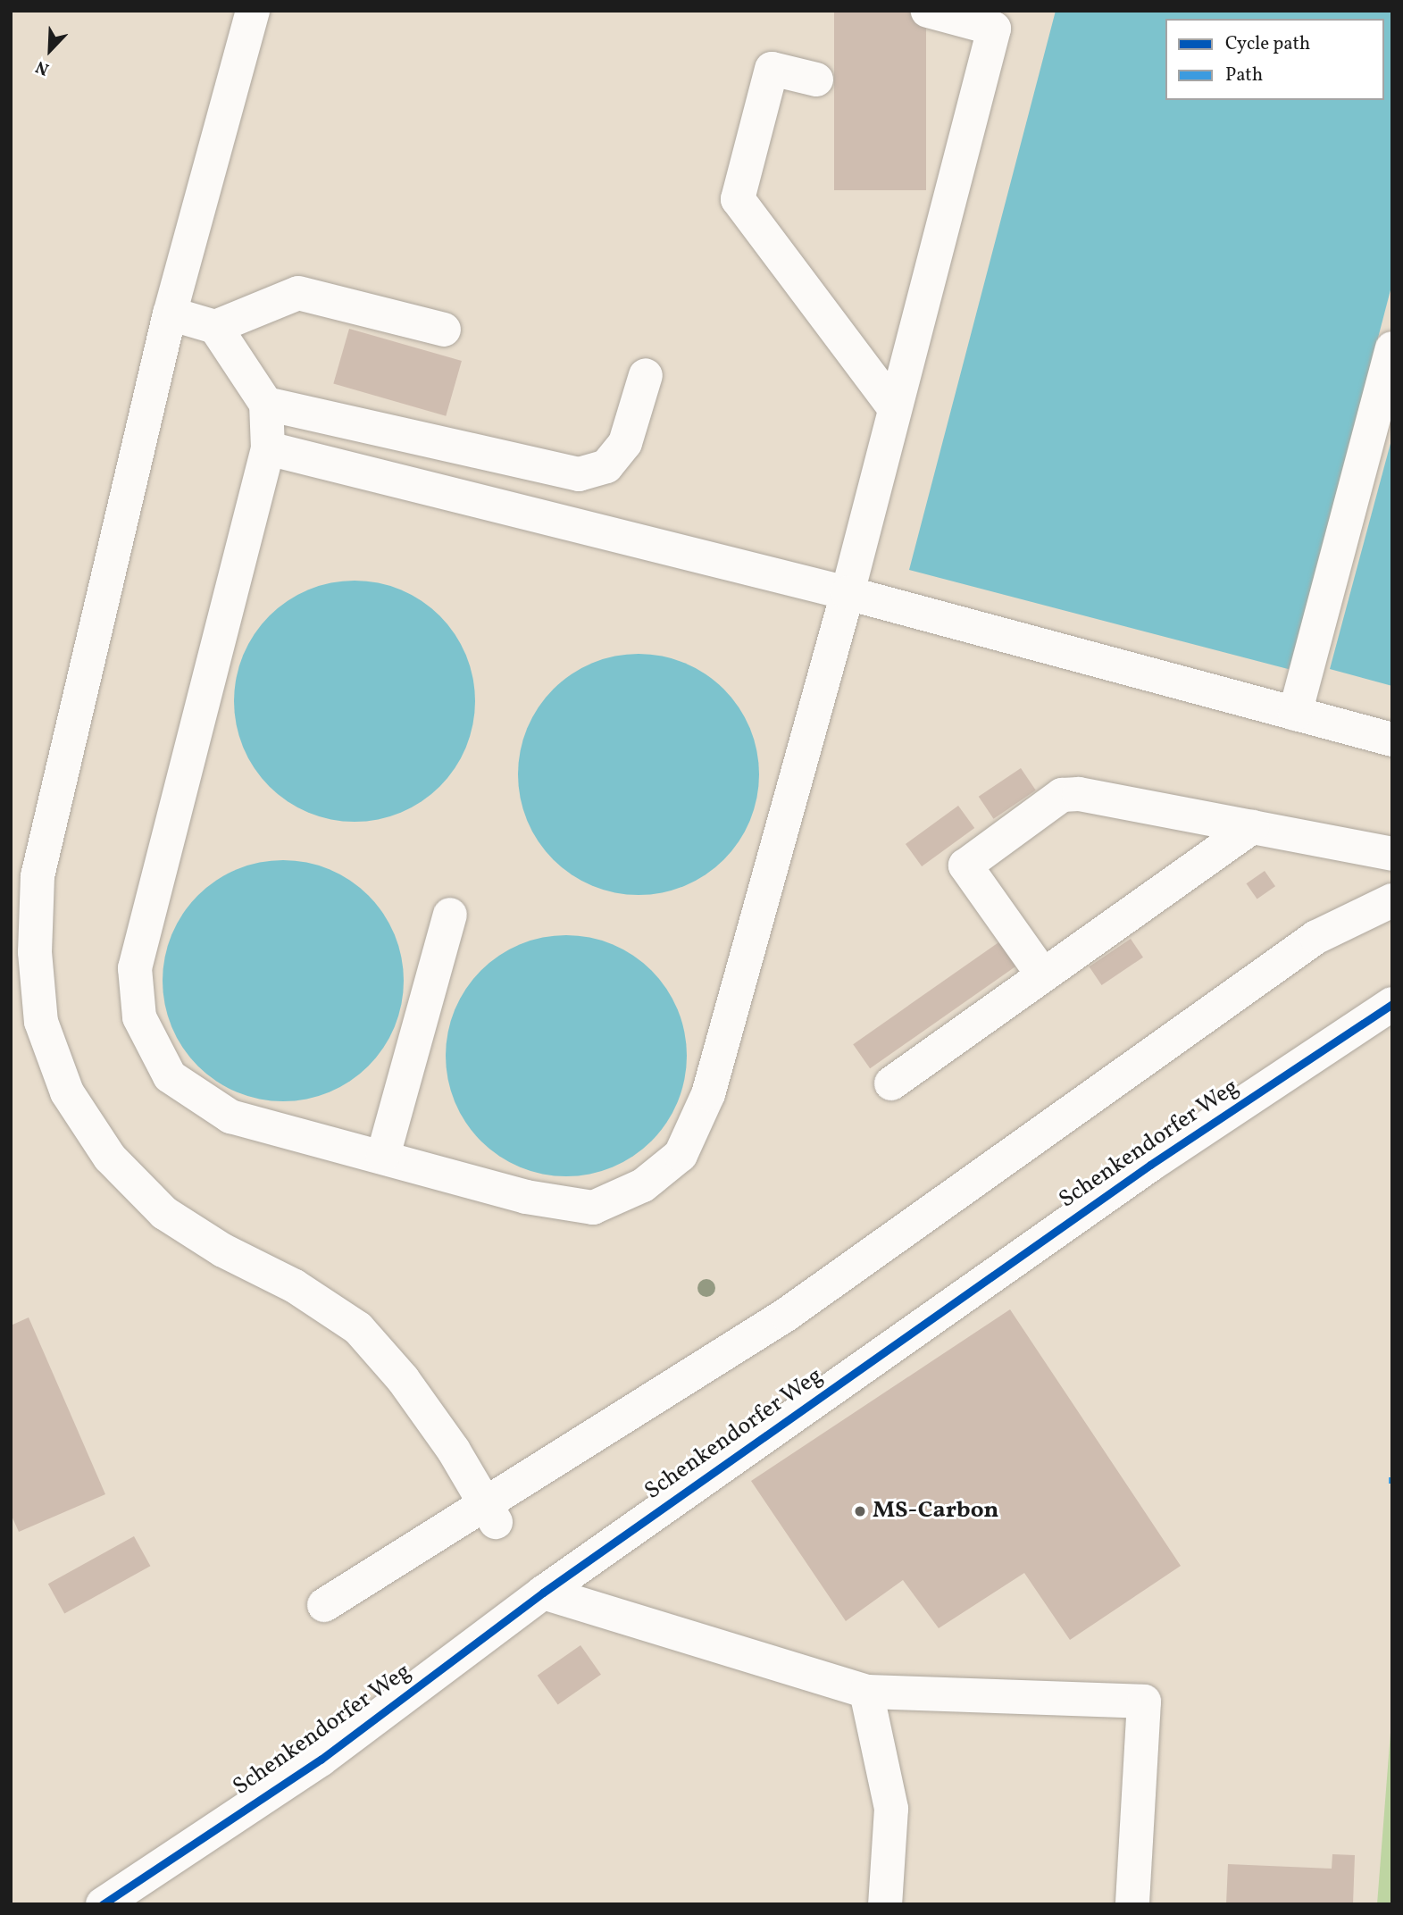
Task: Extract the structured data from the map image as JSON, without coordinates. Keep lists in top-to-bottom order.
{
  "streets": {
    "street": ["Schenkendorfer Weg"]
  },
  "places": ["MS-Carbon"],
  "legend": ["Cycle path", "Path"],
  "north": "bottom left"
}
